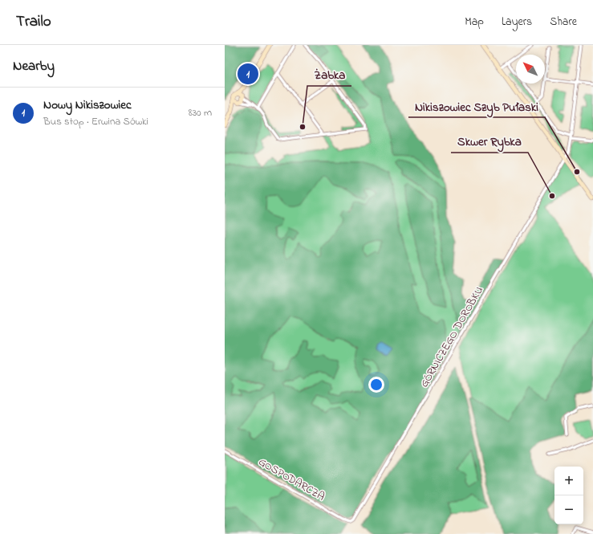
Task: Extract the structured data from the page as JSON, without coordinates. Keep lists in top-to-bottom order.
{
  "streets": {
    "street": ["GÓRNICZEGO DOROBKU", "GOSPODARCZA"]
  },
  "crossings": [
    ["GÓRNICZEGO DOROBKU", "GOSPODARCZA"]
  ],
  "places": ["Żabka", "Nikiszowiec Szyb Pułaski", "Skwer Rybka"],
  "north": "top left",
  "page": {
    "header": "Trailo",
    "nav": ["Map", "Layers", "Share"],
    "heading": "Nearby",
    "pins": "1",
    "list": [
      {
        "mark": "1",
        "name": "Nowy Nikiszowiec",
        "note": "Bus stop · Erwina Sówki",
        "value": "830 m"
      }
    ],
    "map_buttons": ["+", "−"]
  }
}
